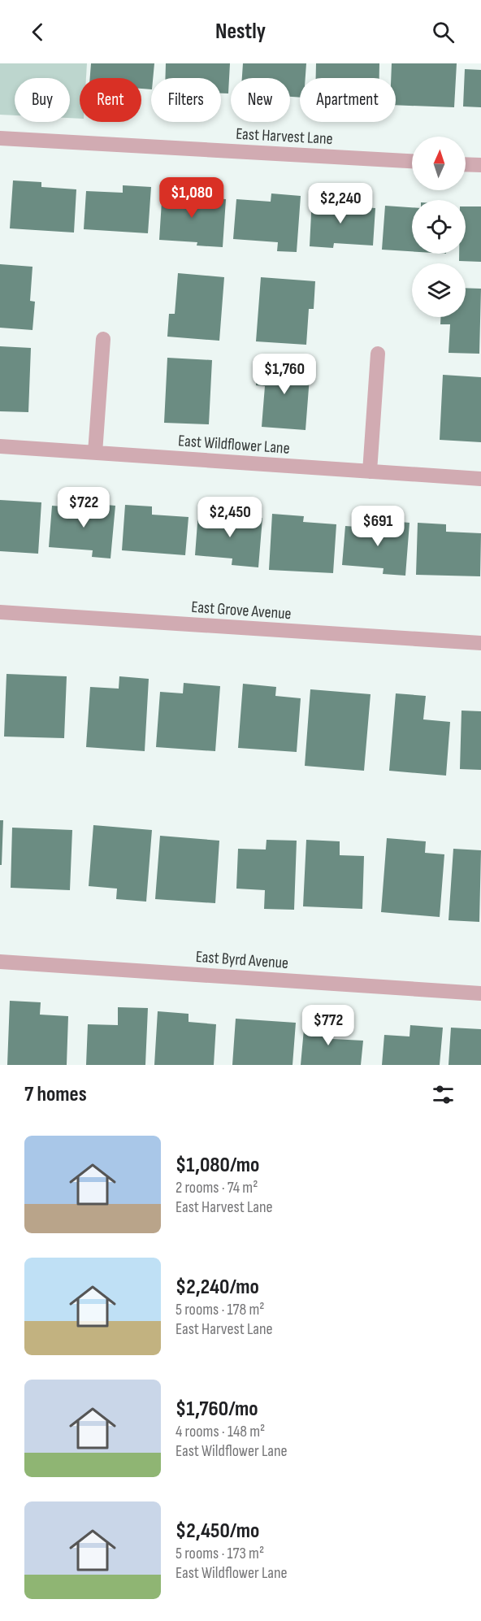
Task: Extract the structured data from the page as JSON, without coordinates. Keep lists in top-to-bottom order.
{
  "streets": {
    "street": [
      "East Harvest Lane",
      "East Wildflower Lane",
      "East Grove Avenue",
      "East Byrd Avenue"
    ]
  },
  "north": "top",
  "page": {
    "header": "Nestly",
    "chip": [
      "Buy",
      "Rent",
      "Filters",
      "New",
      "Apartment"
    ],
    "price": [
      "$1,080",
      "$2,240",
      "$1,760",
      "$722",
      "$2,450",
      "$691",
      "$772"
    ],
    "heading": "7 homes",
    "list": [
      {
        "name": "$1,080/mo",
        "note": "2 rooms · 74 m² · East Harvest Lane"
      },
      {
        "name": "$2,240/mo",
        "note": "5 rooms · 178 m² · East Harvest Lane"
      },
      {
        "name": "$1,760/mo",
        "note": "4 rooms · 148 m² · East Wildflower Lane"
      },
      {
        "name": "$2,450/mo",
        "note": "5 rooms · 173 m² · East Wildflower Lane"
      }
    ]
  }
}
